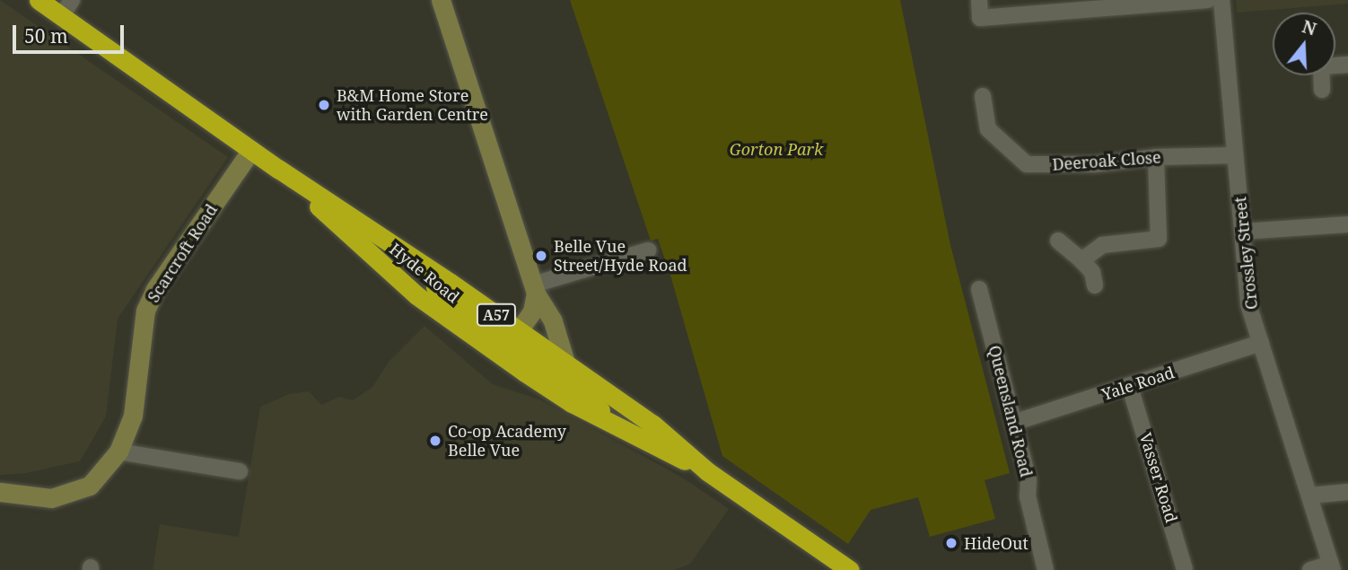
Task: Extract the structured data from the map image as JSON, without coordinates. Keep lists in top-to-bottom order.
{
  "streets": {
    "highway": ["Hyde Road", "A57"],
    "street": [
      "Deeroak Close",
      "Scarcroft Road",
      "Crossley Street",
      "Yale Road",
      "Queensland Road",
      "Vasser Road"
    ]
  },
  "crossings": [
    ["Deeroak Close", "Crossley Street"],
    ["Scarcroft Road", "Hyde Road"],
    ["Crossley Street", "Yale Road"],
    ["Yale Road", "Queensland Road"],
    ["Yale Road", "Vasser Road"]
  ],
  "parks": ["Gorton Park"],
  "places": [
    "B&M Home Store with Garden Centre",
    "Belle Vue Street/Hyde Road",
    "Co-op Academy Belle Vue",
    "HideOut"
  ],
  "scale_bar": "50 m",
  "north": "top"
}
